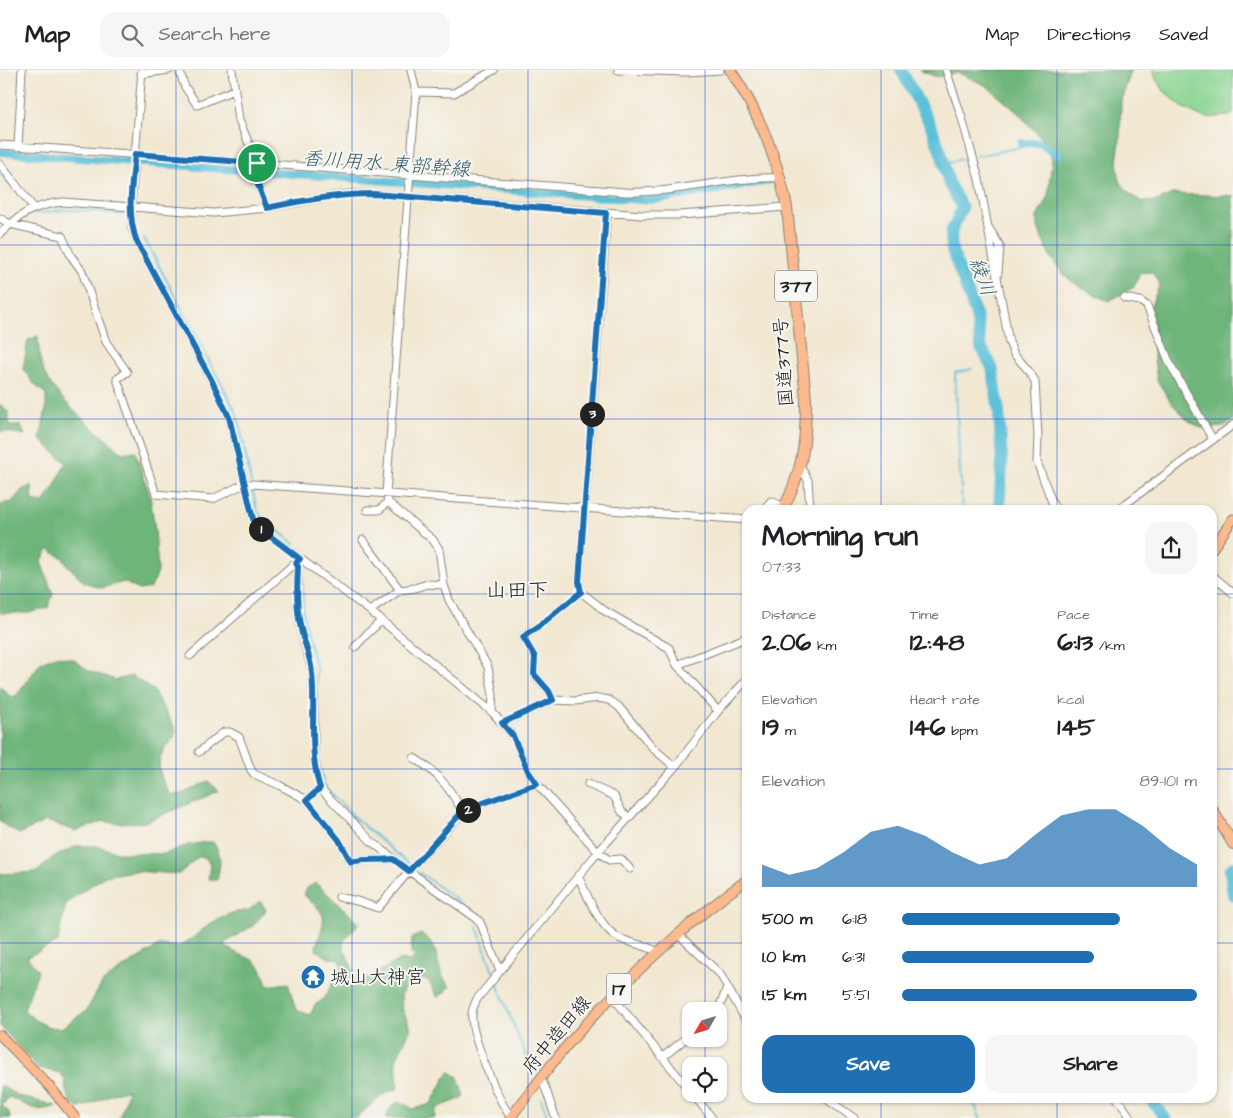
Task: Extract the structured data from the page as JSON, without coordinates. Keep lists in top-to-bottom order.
{
  "streets": {
    "highway": ["377", "国道377号"],
    "main road": ["17", "府中造田線"]
  },
  "districts": ["山田下"],
  "water": ["香川用水 東部幹線", "綾川"],
  "places": {
    "temple": ["城山大神宮"]
  },
  "north": "bottom left",
  "page": {
    "header": "Map",
    "search": "Search here",
    "nav": ["Map", "Directions", "Saved"],
    "pins": ["3", "1", "2"],
    "heading": ["Morning run", "07:33"],
    "stats": [
      ["Distance", "2.06 km"],
      ["Time", "12:48"],
      ["Pace", "6:13 /km"],
      ["Elevation", "19 m"],
      ["Heart rate", "146 bpm"],
      ["kcal", "145"]
    ],
    "chart": ["Elevation", "89–101 m"],
    "list": [
      {
        "name": "500 m",
        "note": "6:18"
      },
      {
        "name": "1.0 km",
        "note": "6:31"
      },
      {
        "name": "1.5 km",
        "note": "5:51"
      }
    ],
    "buttons": ["Save", "Share"]
  }
}
